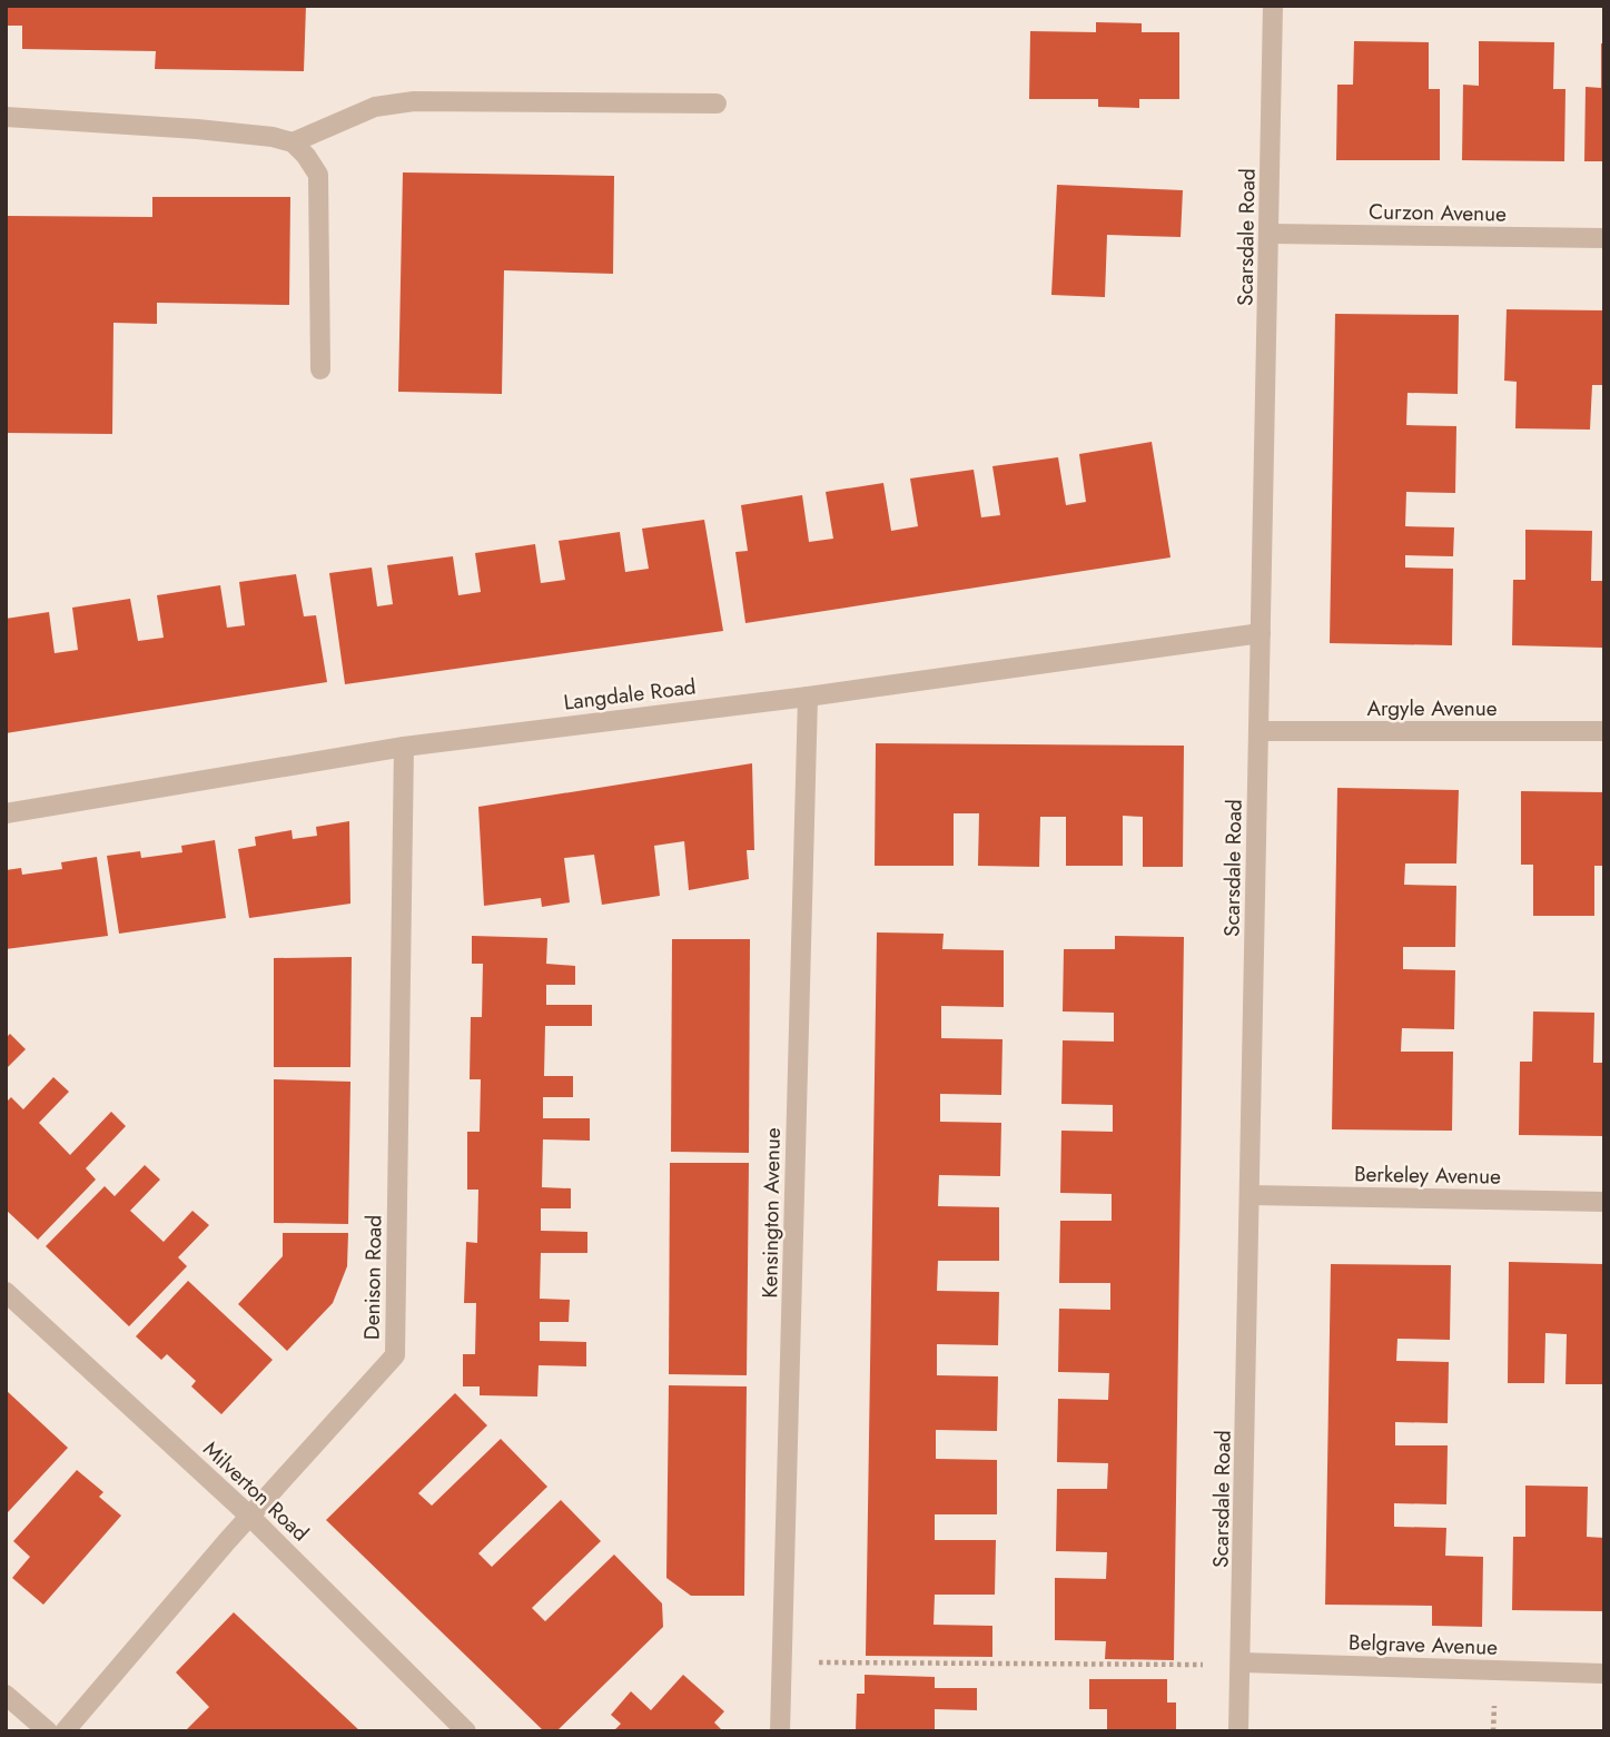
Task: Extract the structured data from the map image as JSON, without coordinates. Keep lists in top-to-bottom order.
{
  "streets": {
    "street": [
      "Curzon Avenue",
      "Scarsdale Road",
      "Langdale Road",
      "Argyle Avenue",
      "Berkeley Avenue",
      "Kensington Avenue",
      "Denison Road",
      "Milverton Road",
      "Belgrave Avenue"
    ]
  },
  "crossings": [
    ["Curzon Avenue", "Scarsdale Road"],
    ["Scarsdale Road", "Langdale Road"],
    ["Scarsdale Road", "Argyle Avenue"],
    ["Scarsdale Road", "Berkeley Avenue"],
    ["Scarsdale Road", "Belgrave Avenue"],
    ["Langdale Road", "Kensington Avenue"],
    ["Langdale Road", "Denison Road"],
    ["Denison Road", "Milverton Road"]
  ]
}
